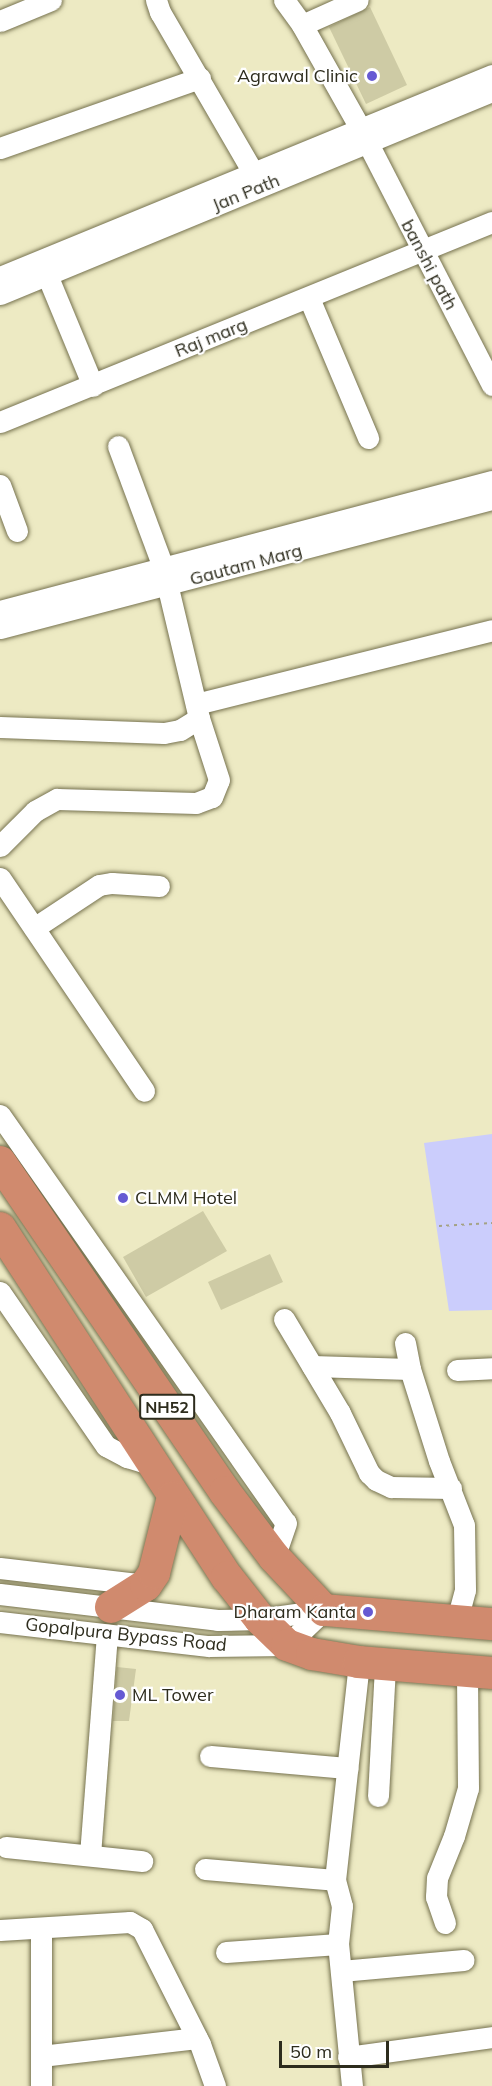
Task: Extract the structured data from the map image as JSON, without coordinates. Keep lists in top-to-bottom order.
{
  "streets": {
    "highway": ["NH52"],
    "street": [
      "Jan Path",
      "banshi path",
      "Raj marg",
      "Gautam Marg",
      "Gopalpura Bypass Road"
    ]
  },
  "crossings": [
    ["Jan Path", "banshi path"],
    ["banshi path", "Raj marg"],
    ["NH52", "Gopalpura Bypass Road"]
  ],
  "places": [
    "Agrawal Clinic",
    "CLMM Hotel",
    "Dharam Kanta",
    "ML Tower"
  ],
  "scale_bar": "50 m"
}
